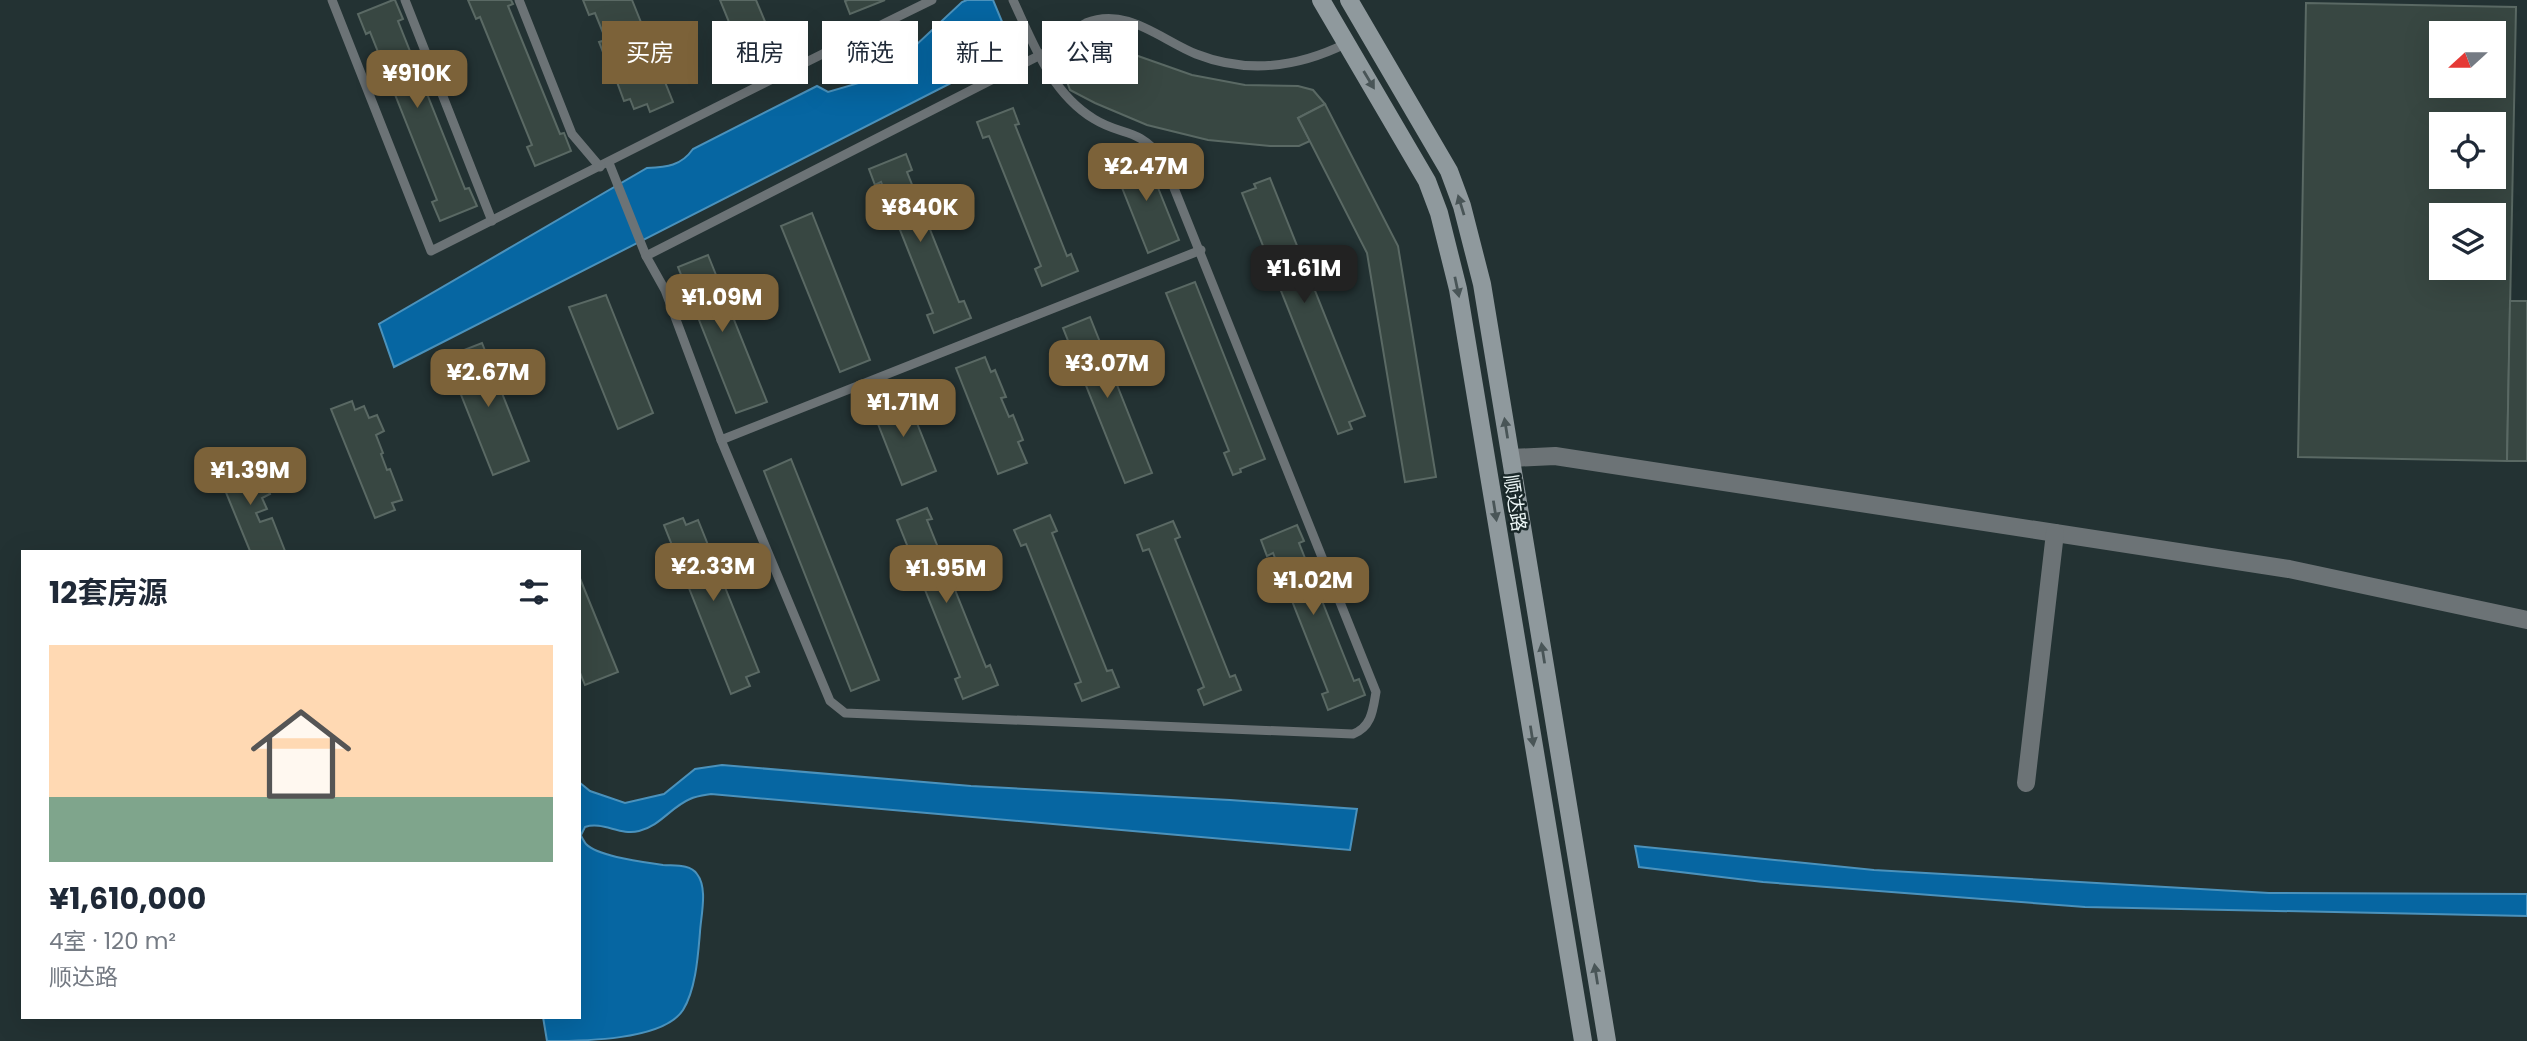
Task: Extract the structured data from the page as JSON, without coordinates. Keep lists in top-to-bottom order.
{
  "streets": {
    "main road": ["顺达路"]
  },
  "north": "left",
  "page": {
    "chip": [
      "买房",
      "租房",
      "筛选",
      "新上",
      "公寓"
    ],
    "price": [
      "¥910K",
      "¥2.47M",
      "¥840K",
      "¥1.61M",
      "¥1.09M",
      "¥3.07M",
      "¥2.67M",
      "¥1.71M",
      "¥1.39M",
      "¥2.33M",
      "¥1.95M",
      "¥1.02M"
    ],
    "heading": "12套房源",
    "list": [
      {
        "name": "¥1,610,000",
        "note": "4室 · 120 m² · 顺达路"
      }
    ]
  }
}
